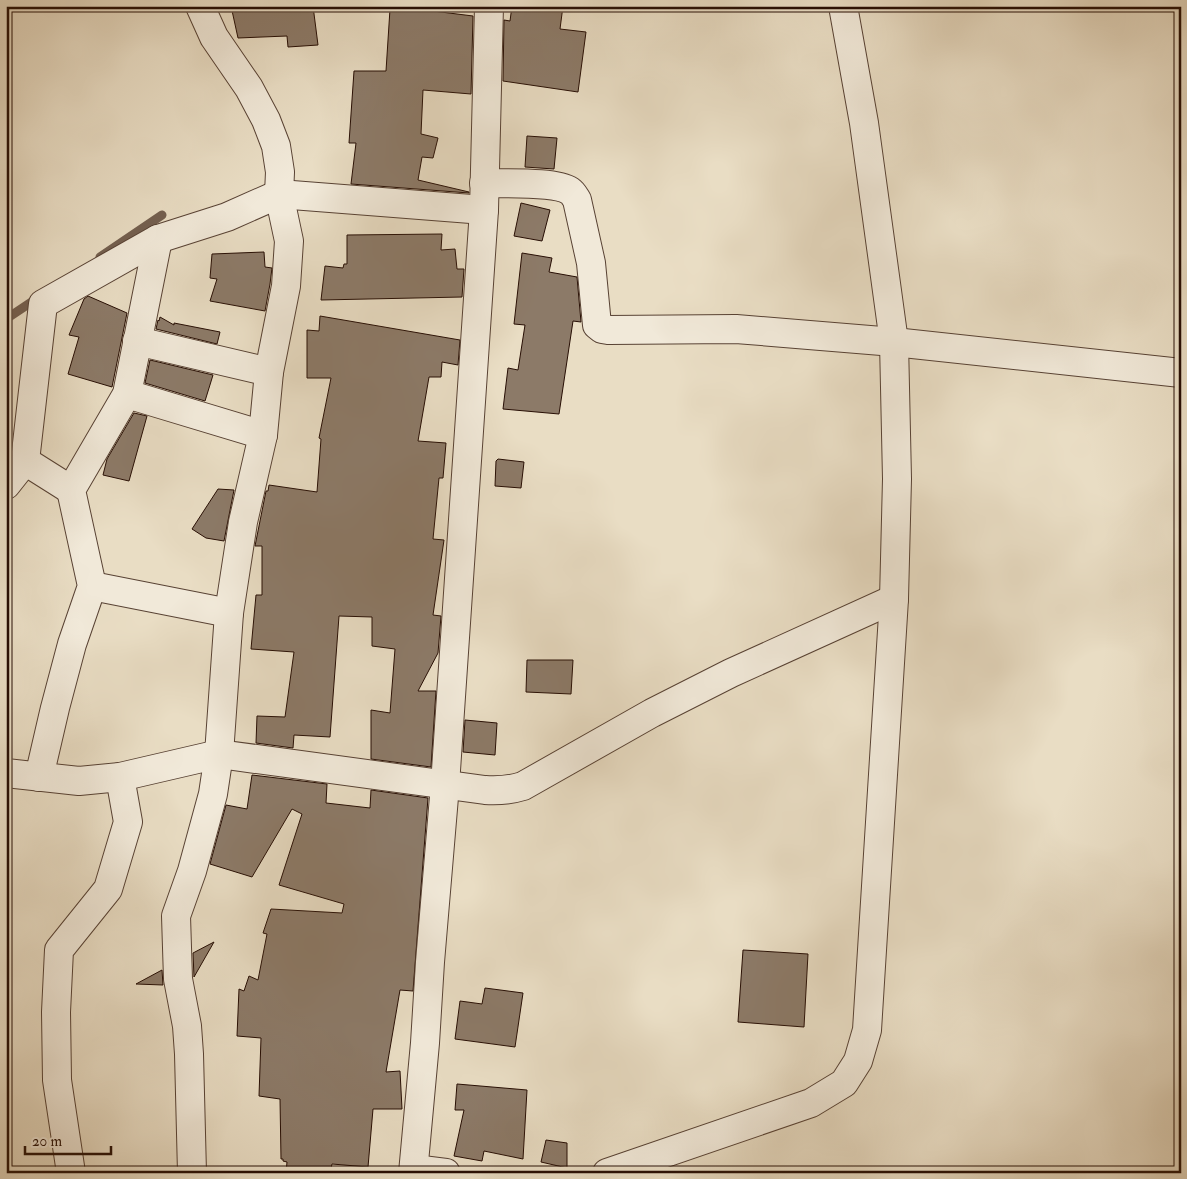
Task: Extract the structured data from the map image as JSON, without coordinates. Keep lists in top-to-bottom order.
{
  "scale_bar": "20 m"
}
